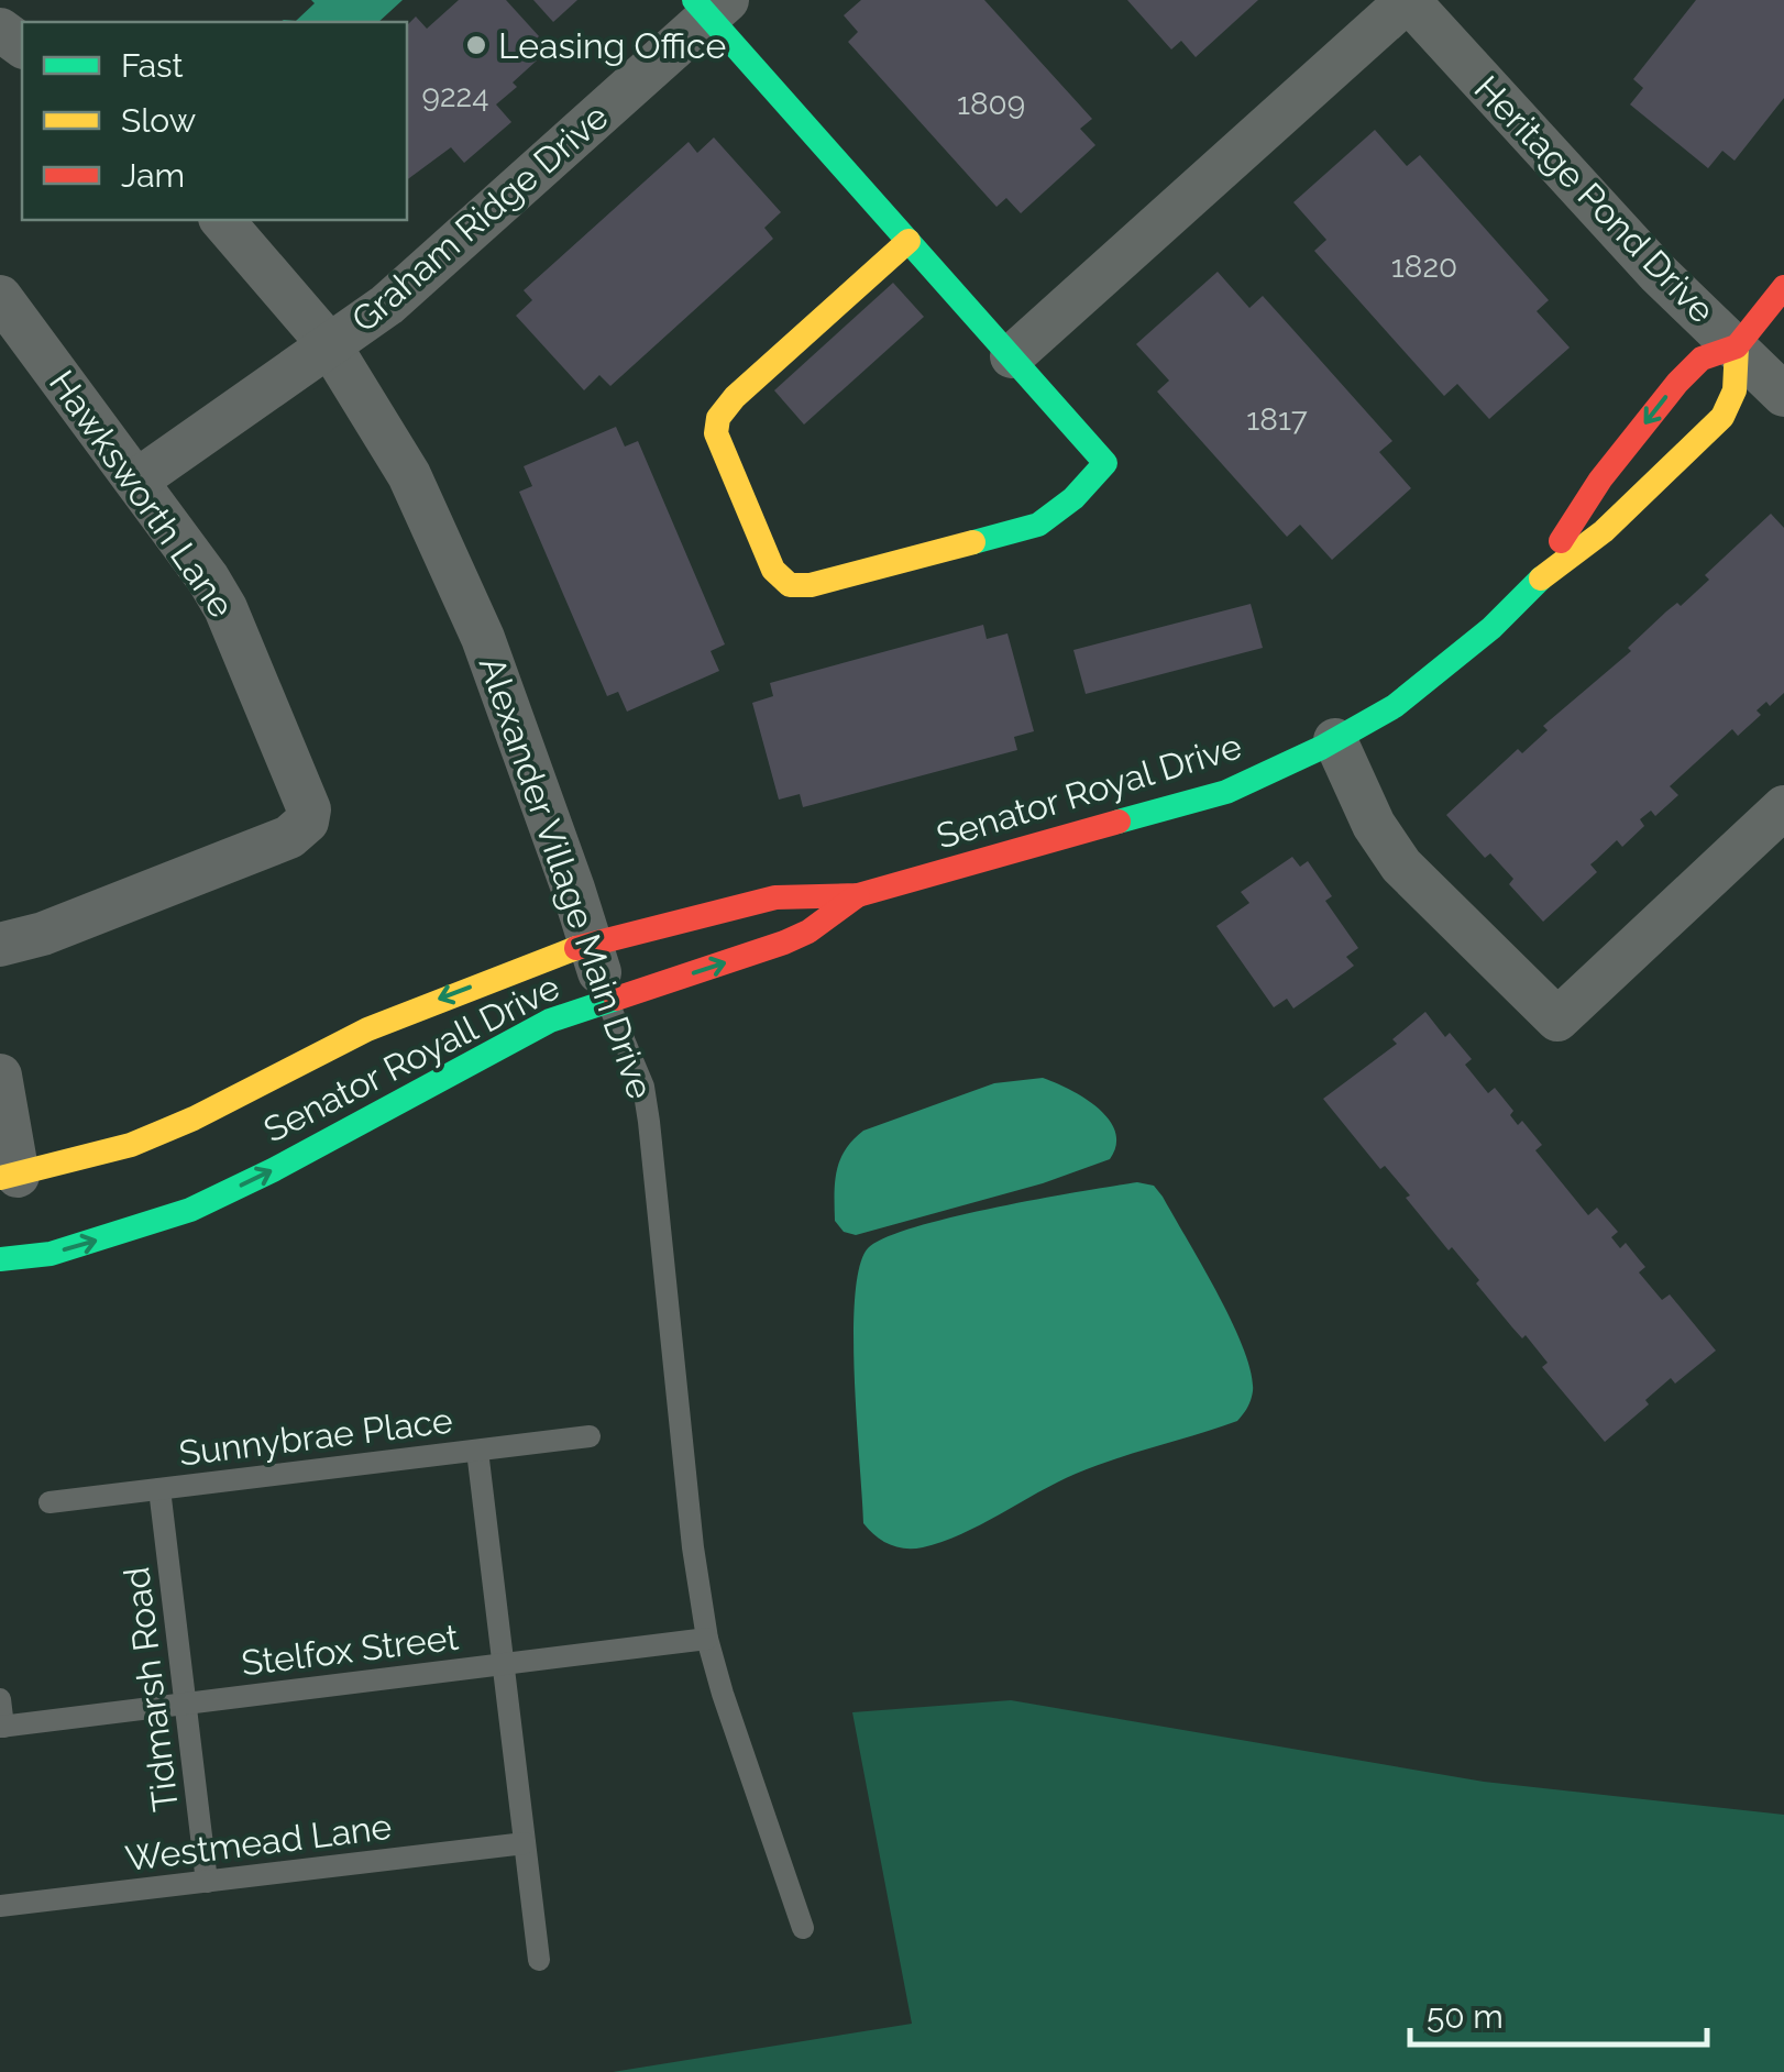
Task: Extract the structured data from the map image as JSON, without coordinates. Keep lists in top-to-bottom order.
{
  "streets": {
    "street": [
      "Heritage Pond Drive",
      "Graham Ridge Drive",
      "Hawksworth Lane",
      "Senator Royal Drive",
      "Alexander Village Main Drive",
      "Senator Royall Drive"
    ],
    "lane": [
      "Sunnybrae Place",
      "Stelfox Street",
      "Tidmarsh Road",
      "Westmead Lane"
    ]
  },
  "crossings": [
    ["Heritage Pond Drive", "Senator Royal Drive"],
    ["Graham Ridge Drive", "Hawksworth Lane"],
    ["Graham Ridge Drive", "Alexander Village Main Drive"],
    ["Senator Royal Drive", "Senator Royall Drive"],
    ["Alexander Village Main Drive", "Senator Royall Drive"],
    ["Alexander Village Main Drive", "Stelfox Street"],
    ["Sunnybrae Place", "Tidmarsh Road"],
    ["Stelfox Street", "Tidmarsh Road"],
    ["Tidmarsh Road", "Westmead Lane"]
  ],
  "places": ["Leasing Office"],
  "house_numbers": [
    "9224",
    "1809",
    "1820",
    "1817"
  ],
  "legend": ["Fast", "Slow", "Jam"],
  "scale_bar": "50 m"
}
